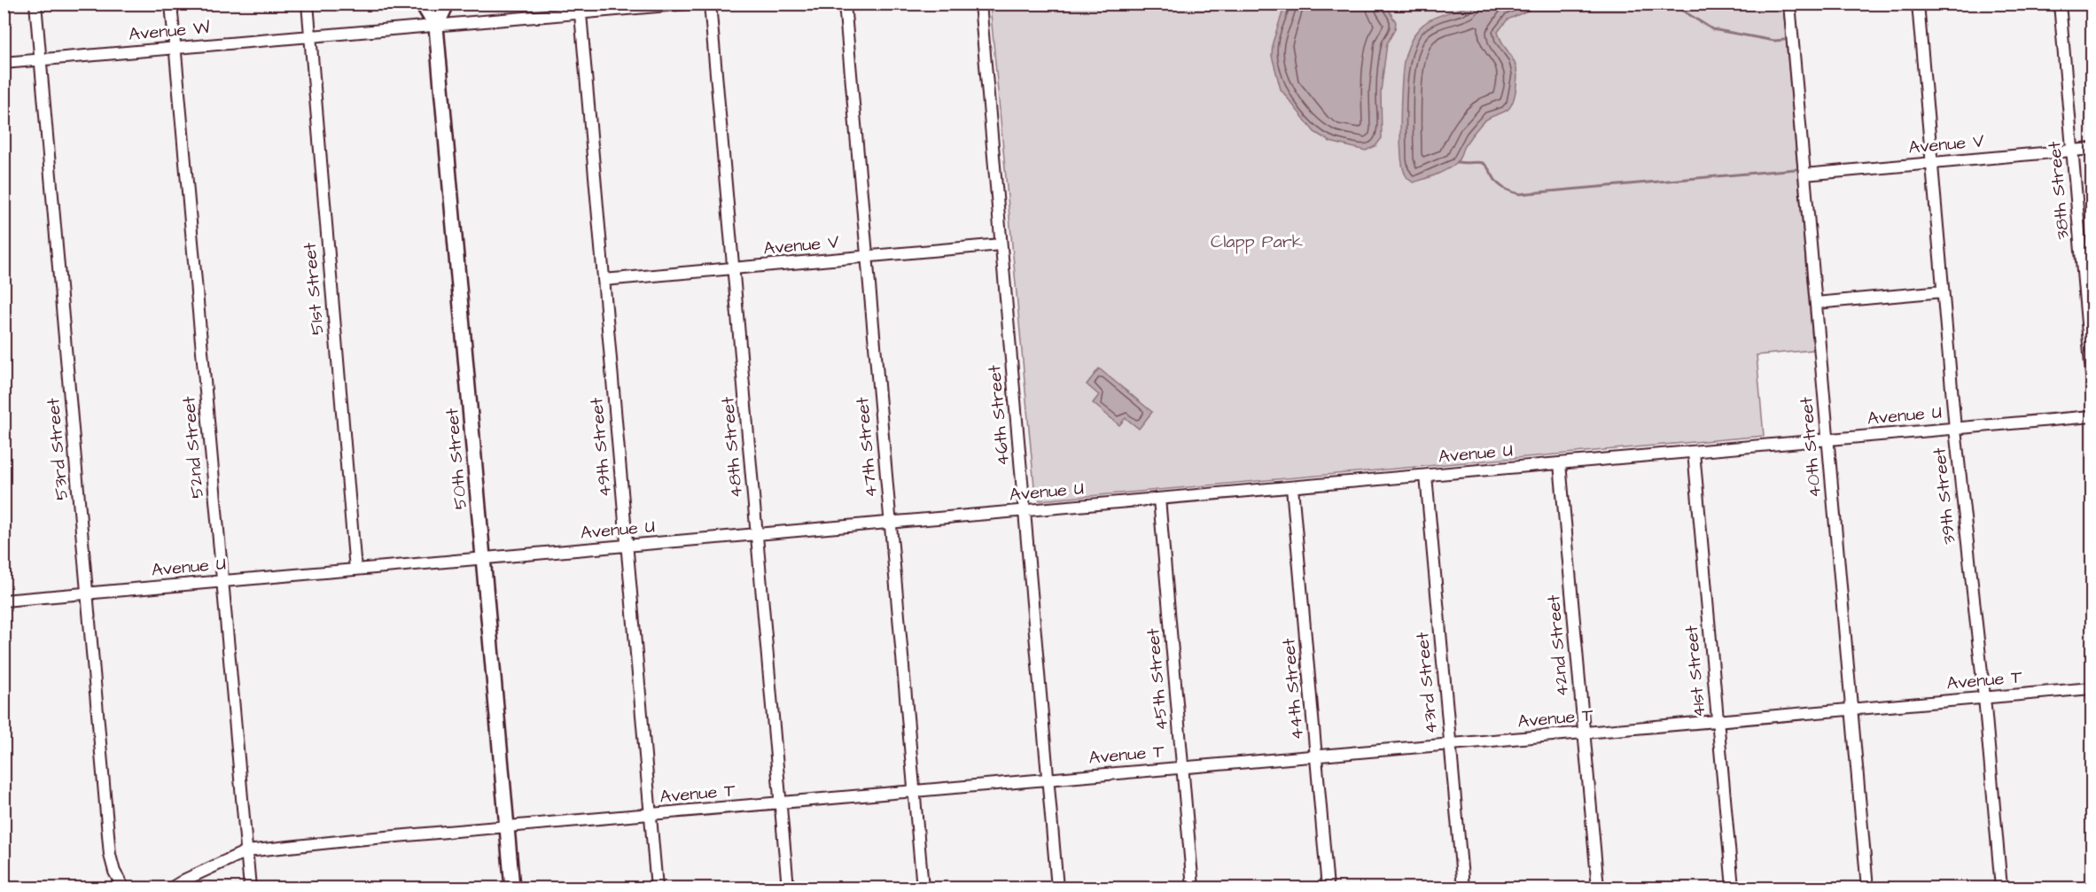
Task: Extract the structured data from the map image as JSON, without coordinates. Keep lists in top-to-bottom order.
{
  "streets": {
    "main road": ["50th Street"],
    "street": [
      "Avenue W",
      "Avenue V",
      "38th Street",
      "51st Street",
      "46th Street",
      "Avenue U",
      "52nd Street",
      "49th Street",
      "48th Street",
      "47th Street",
      "40th Street",
      "53rd Street",
      "39th Street",
      "42nd Street",
      "41st Street",
      "45th Street",
      "Avenue T",
      "43rd Street",
      "44th Street"
    ]
  },
  "crossings": [
    ["Avenue W", "51st Street"],
    ["Avenue W", "52nd Street"],
    ["Avenue W", "49th Street"],
    ["Avenue W", "53rd Street"],
    ["Avenue W", "50th Street"],
    ["Avenue V", "38th Street"],
    ["Avenue V", "46th Street"],
    ["Avenue V", "49th Street"],
    ["Avenue V", "48th Street"],
    ["Avenue V", "47th Street"],
    ["Avenue V", "40th Street"],
    ["Avenue V", "39th Street"],
    ["51st Street", "Avenue U"],
    ["46th Street", "Avenue U"],
    ["46th Street", "Avenue T"],
    ["Avenue U", "52nd Street"],
    ["Avenue U", "49th Street"],
    ["Avenue U", "48th Street"],
    ["Avenue U", "47th Street"],
    ["Avenue U", "40th Street"],
    ["Avenue U", "53rd Street"],
    ["Avenue U", "50th Street"],
    ["Avenue U", "39th Street"],
    ["Avenue U", "42nd Street"],
    ["Avenue U", "41st Street"],
    ["Avenue U", "45th Street"],
    ["Avenue U", "43rd Street"],
    ["Avenue U", "44th Street"],
    ["52nd Street", "Avenue T"],
    ["49th Street", "Avenue T"],
    ["48th Street", "Avenue T"],
    ["47th Street", "Avenue T"],
    ["40th Street", "Avenue T"],
    ["50th Street", "Avenue T"],
    ["39th Street", "Avenue T"],
    ["42nd Street", "Avenue T"],
    ["41st Street", "Avenue T"],
    ["45th Street", "Avenue T"],
    ["Avenue T", "43rd Street"],
    ["Avenue T", "44th Street"]
  ],
  "parks": ["Clapp Park"]
}
